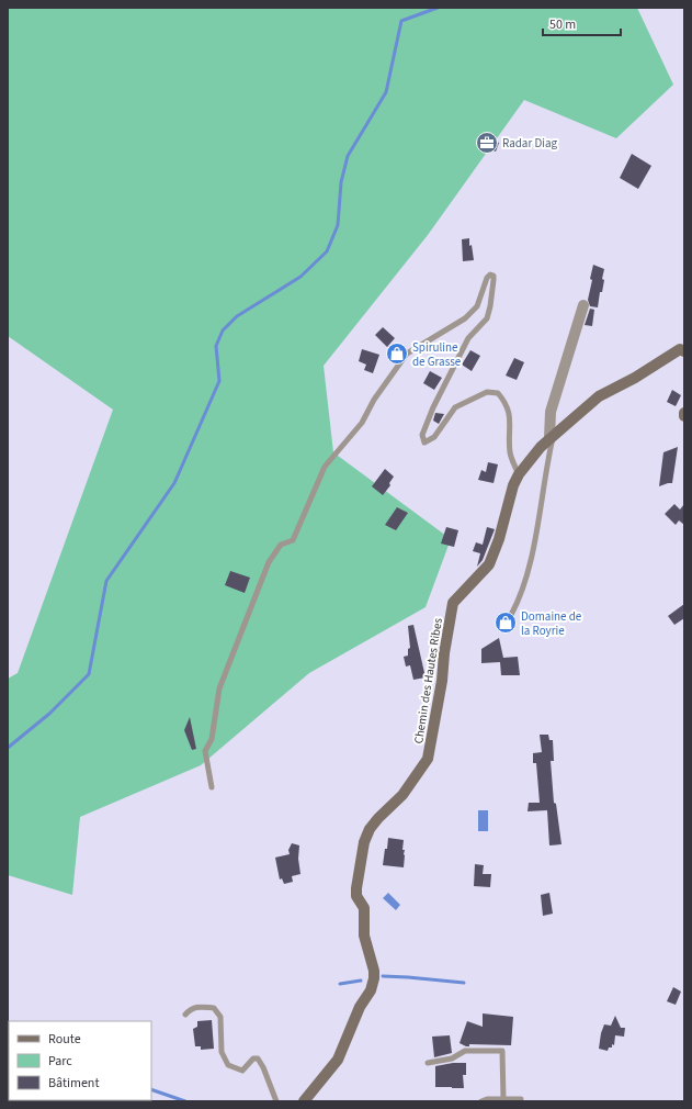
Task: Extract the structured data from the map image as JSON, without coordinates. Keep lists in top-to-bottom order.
{
  "streets": {
    "street": ["Chemin des Hautes Ribes"]
  },
  "places": {
    "office": ["Radar Diag"],
    "shop": ["Spiruline de Grasse", "Domaine de la Royrie"]
  },
  "legend": ["Route", "Parc", "Bâtiment"],
  "scale_bar": "50 m"
}
